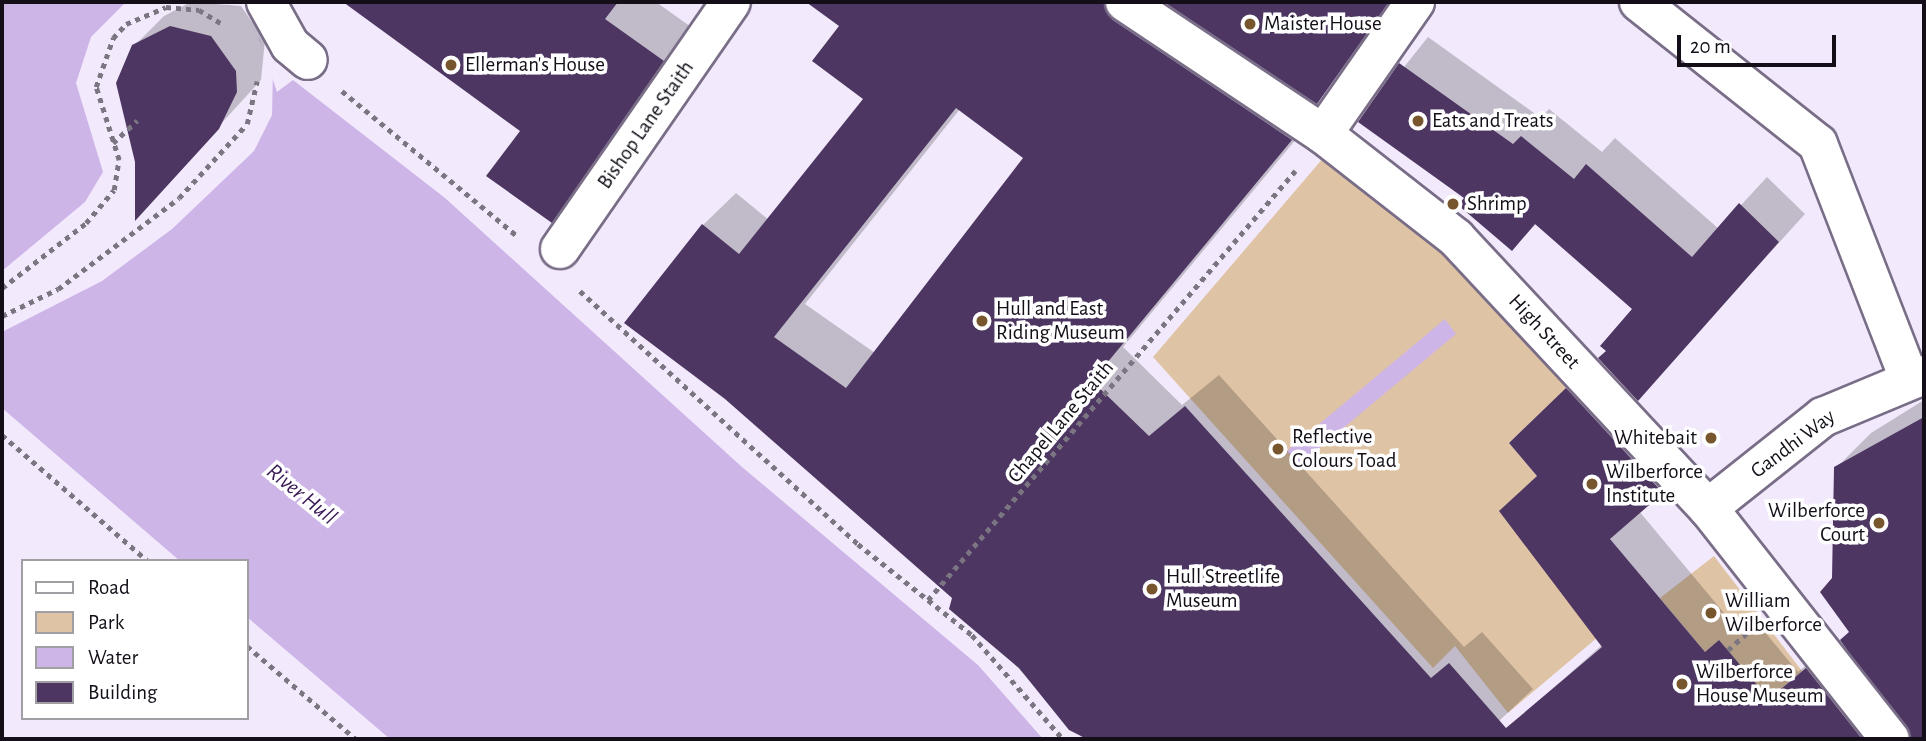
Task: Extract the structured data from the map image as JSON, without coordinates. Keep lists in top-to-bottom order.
{
  "streets": {
    "street": ["Bishop Lane Staith", "High Street", "Gandhi Way"],
    "path": ["Chapel Lane Staith"]
  },
  "crossings": [
    ["High Street", "Chapel Lane Staith"],
    ["High Street", "Gandhi Way"]
  ],
  "water": ["River Hull"],
  "places": [
    "Maister House",
    "Ellerman's House",
    "Eats and Treats",
    "Shrimp",
    "Hull and East Riding Museum",
    "Whitebait",
    "Reflective Colours Toad",
    "Wilberforce Institute",
    "Wilberforce Court",
    "Hull Streetlife Museum",
    "William Wilberforce",
    "Wilberforce House Museum"
  ],
  "legend": [
    "Road",
    "Park",
    "Water",
    "Building"
  ],
  "scale_bar": "20 m"
}
